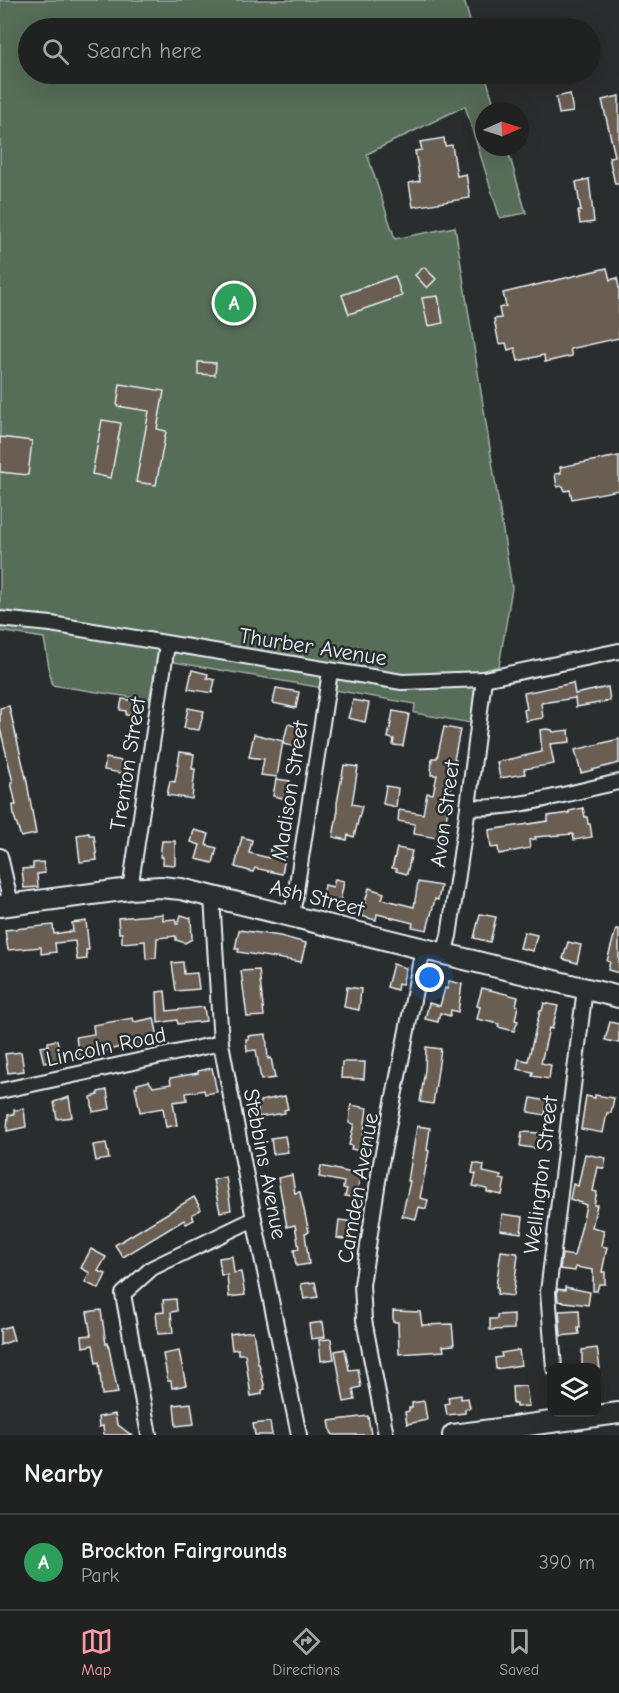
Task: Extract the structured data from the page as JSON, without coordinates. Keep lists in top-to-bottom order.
{
  "streets": {
    "street": [
      "Thurber Avenue",
      "Trenton Street",
      "Madison Street",
      "Avon Street",
      "Ash Street",
      "Lincoln Road",
      "Stebbins Avenue",
      "Wellington Street",
      "Camden Avenue"
    ]
  },
  "crossings": [
    ["Thurber Avenue", "Trenton Street"],
    ["Thurber Avenue", "Madison Street"],
    ["Thurber Avenue", "Avon Street"],
    ["Trenton Street", "Ash Street"],
    ["Madison Street", "Ash Street"],
    ["Avon Street", "Ash Street"],
    ["Ash Street", "Stebbins Avenue"],
    ["Ash Street", "Wellington Street"],
    ["Ash Street", "Camden Avenue"],
    ["Lincoln Road", "Stebbins Avenue"]
  ],
  "north": "right",
  "page": {
    "search": "Search here",
    "pins": "A",
    "heading": "Nearby",
    "list": [
      {
        "mark": "A",
        "name": "Brockton Fairgrounds",
        "note": "Park",
        "value": "390 m"
      }
    ],
    "nav": ["Map", "Directions", "Saved"]
  }
}
